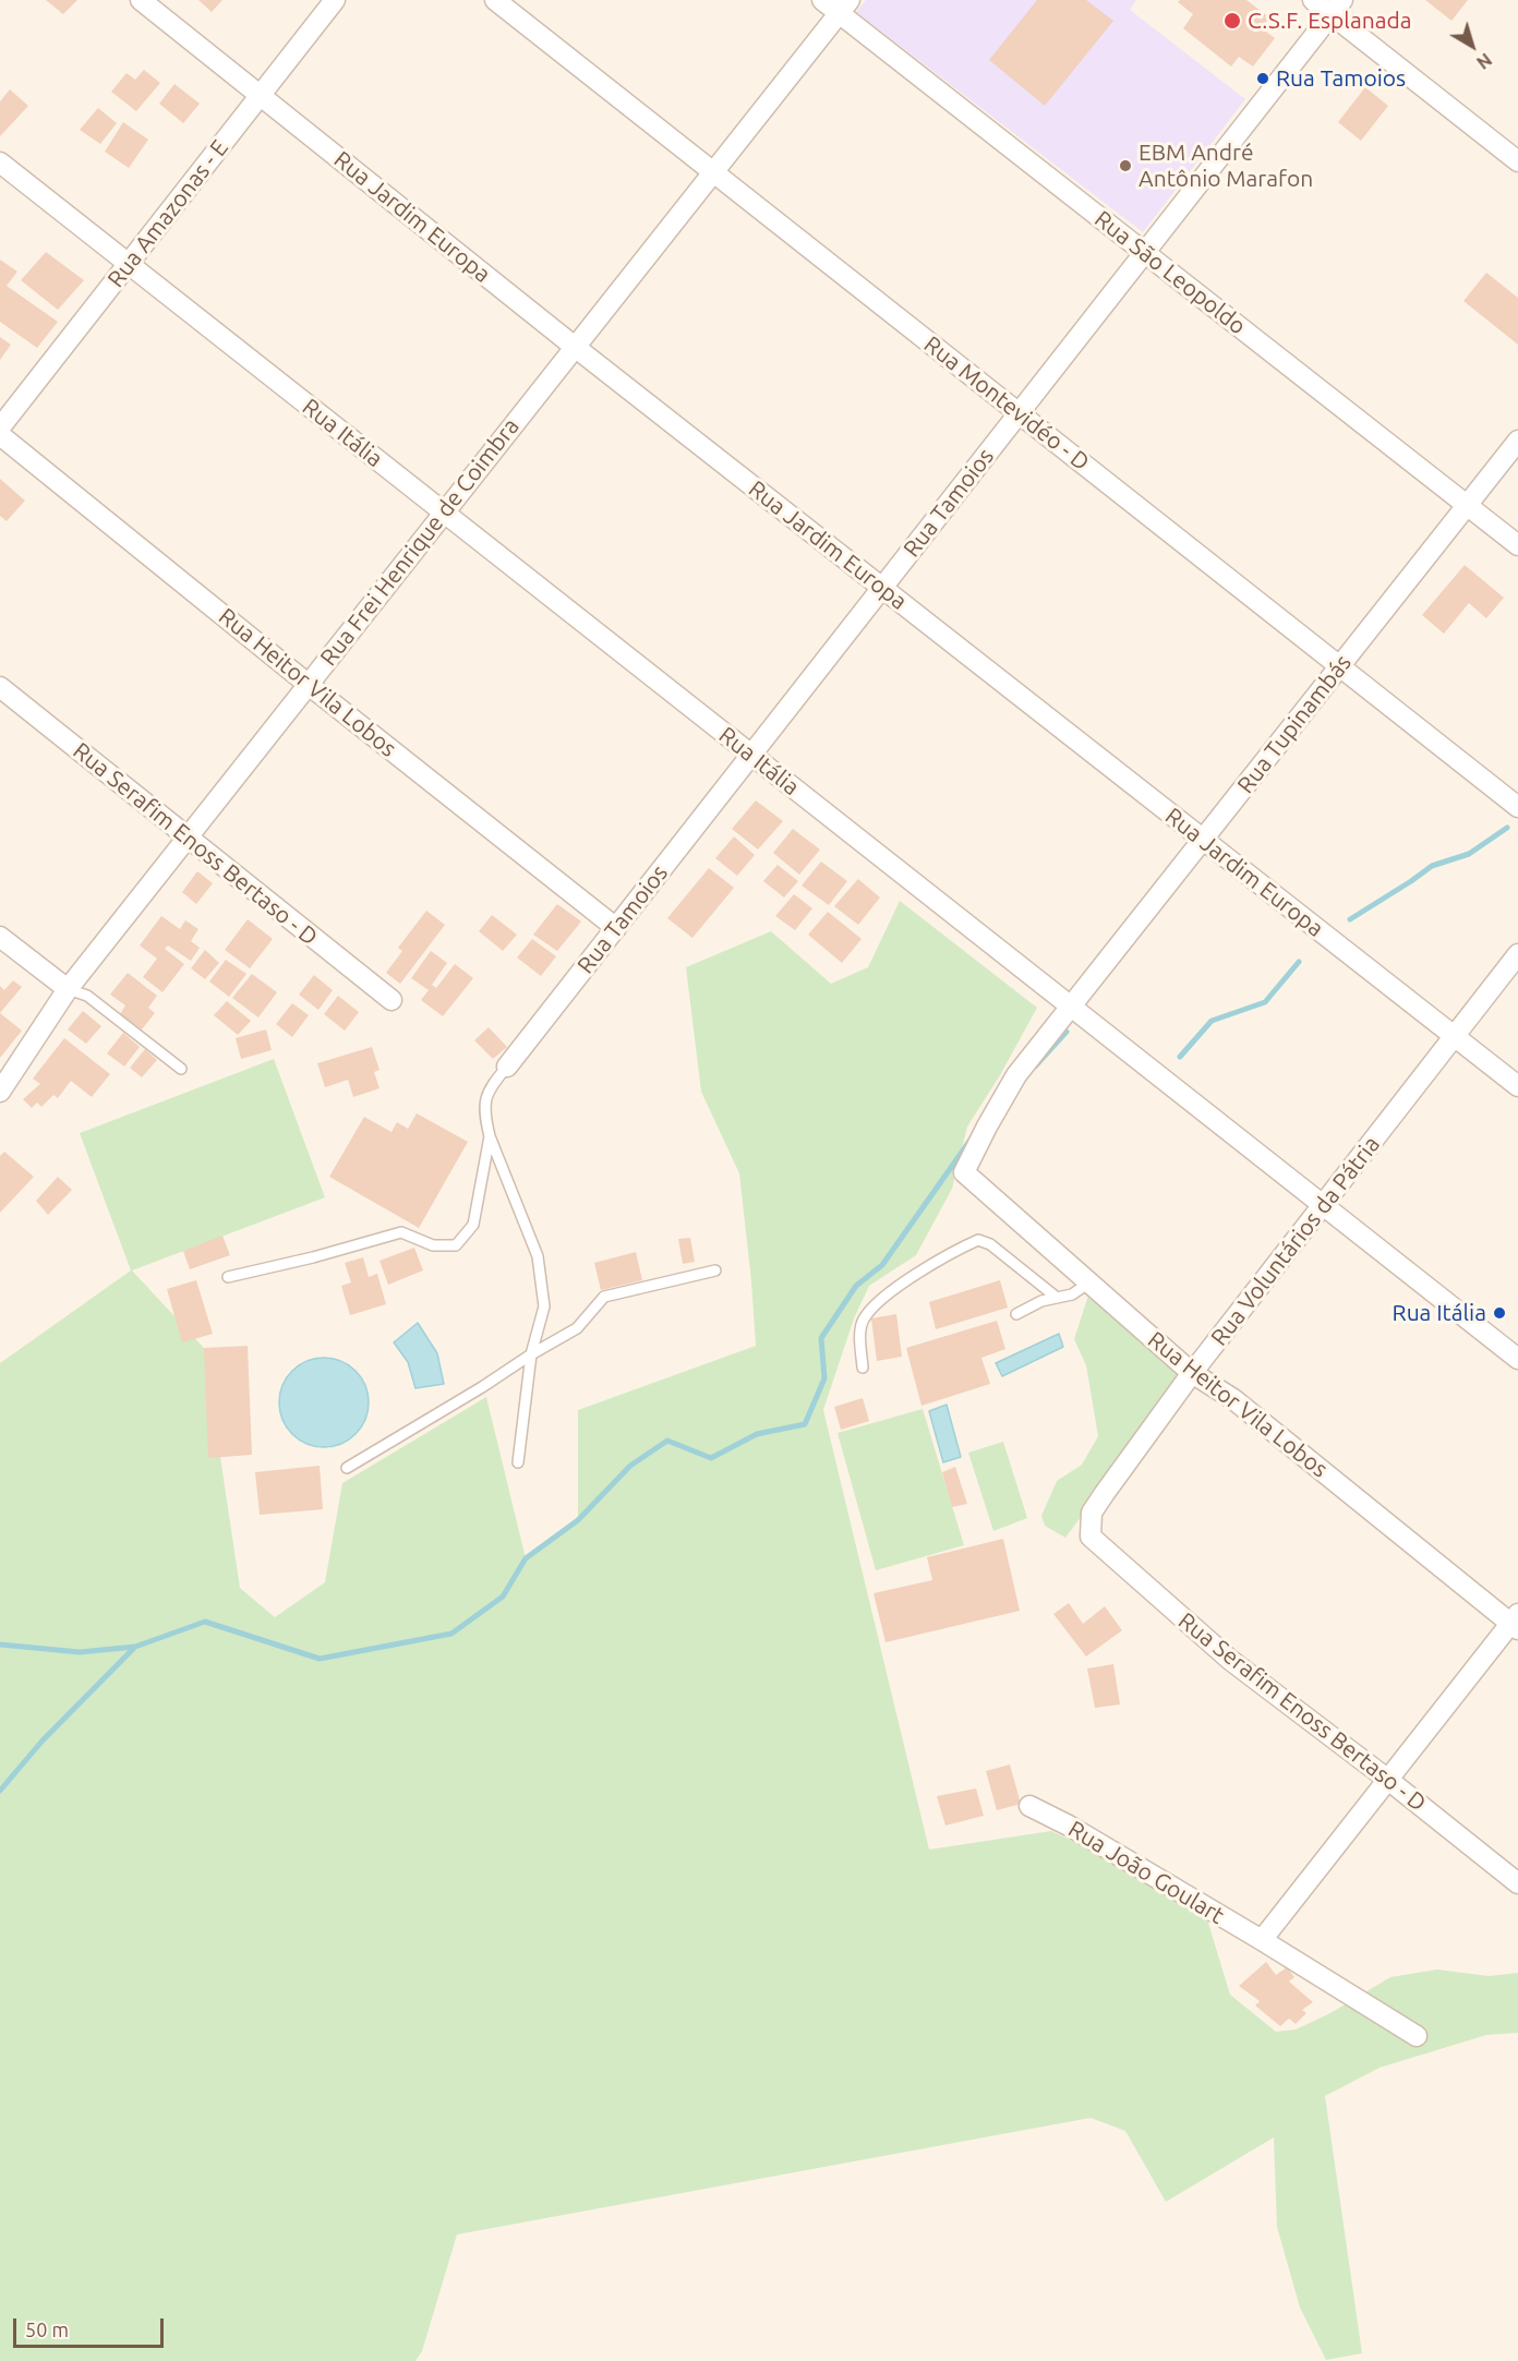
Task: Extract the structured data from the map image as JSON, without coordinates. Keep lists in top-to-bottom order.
{
  "streets": {
    "street": [
      "Rua Amazonas - E",
      "Rua Jardim Europa",
      "Rua São Leopoldo",
      "Rua Montevidéo - D",
      "Rua Itália",
      "Rua Tamoios",
      "Rua Frei Henrique de Coimbra",
      "Rua Heitor Vila Lobos",
      "Rua Tupinambás",
      "Rua Serafim Enoss Bertaso - D",
      "Rua Voluntários da Pátria",
      "Rua João Goulart"
    ]
  },
  "crossings": [
    ["Rua Amazonas - E", "Rua Jardim Europa"],
    ["Rua Amazonas - E", "Rua Itália"],
    ["Rua Jardim Europa", "Rua Tamoios"],
    ["Rua Jardim Europa", "Rua Frei Henrique de Coimbra"],
    ["Rua Jardim Europa", "Rua Tupinambás"],
    ["Rua Jardim Europa", "Rua Voluntários da Pátria"],
    ["Rua São Leopoldo", "Rua Tamoios"],
    ["Rua São Leopoldo", "Rua Frei Henrique de Coimbra"],
    ["Rua São Leopoldo", "Rua Tupinambás"],
    ["Rua Montevidéo - D", "Rua Tamoios"],
    ["Rua Montevidéo - D", "Rua Frei Henrique de Coimbra"],
    ["Rua Montevidéo - D", "Rua Tupinambás"],
    ["Rua Itália", "Rua Tamoios"],
    ["Rua Itália", "Rua Frei Henrique de Coimbra"],
    ["Rua Itália", "Rua Tupinambás"],
    ["Rua Itália", "Rua Voluntários da Pátria"],
    ["Rua Tamoios", "Rua Heitor Vila Lobos"],
    ["Rua Frei Henrique de Coimbra", "Rua Heitor Vila Lobos"],
    ["Rua Frei Henrique de Coimbra", "Rua Serafim Enoss Bertaso - D"],
    ["Rua Heitor Vila Lobos", "Rua Tupinambás"],
    ["Rua Heitor Vila Lobos", "Rua Voluntários da Pátria"],
    ["Rua Serafim Enoss Bertaso - D", "Rua Voluntários da Pátria"]
  ],
  "places": [
    "C.S.F. Esplanada",
    "Rua Tamoios",
    "EBM André Antônio Marafon",
    "Rua Itália"
  ],
  "scale_bar": "50 m",
  "north": "bottom right"
}
